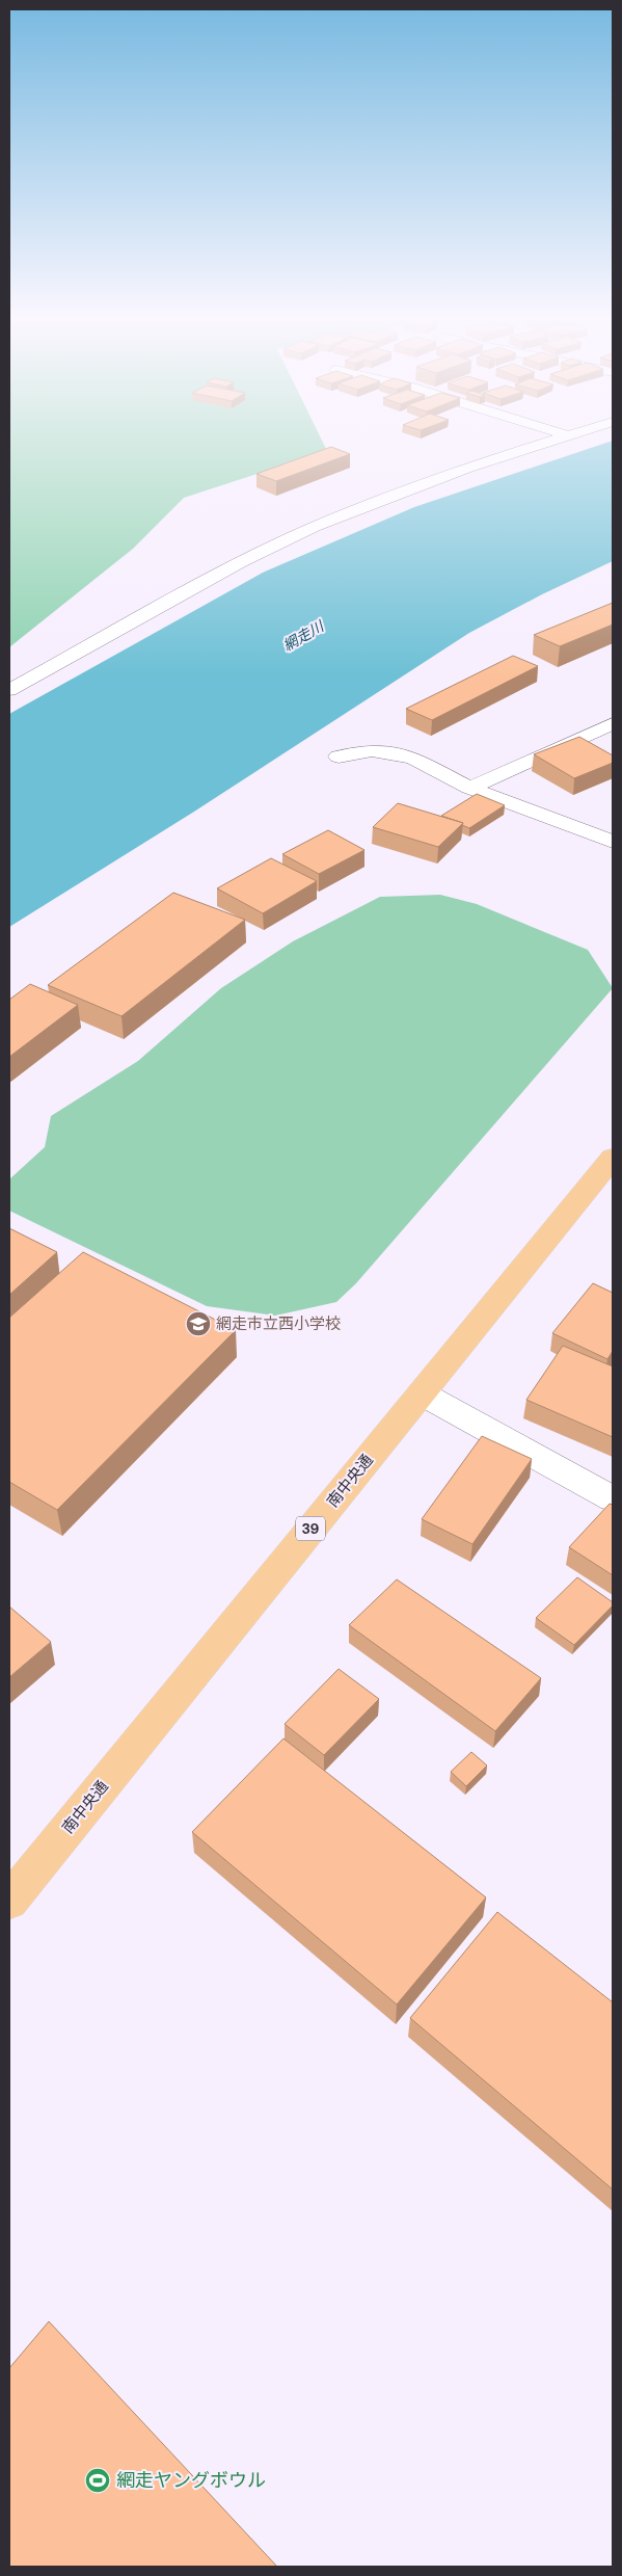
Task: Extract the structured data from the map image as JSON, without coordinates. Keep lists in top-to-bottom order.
{
  "streets": {
    "highway": ["南中央通", "39"]
  },
  "water": ["網走川"],
  "places": {
    "school or university": ["網走市立西小学校"],
    "sports": ["網走ヤングボウル"]
  }
}
